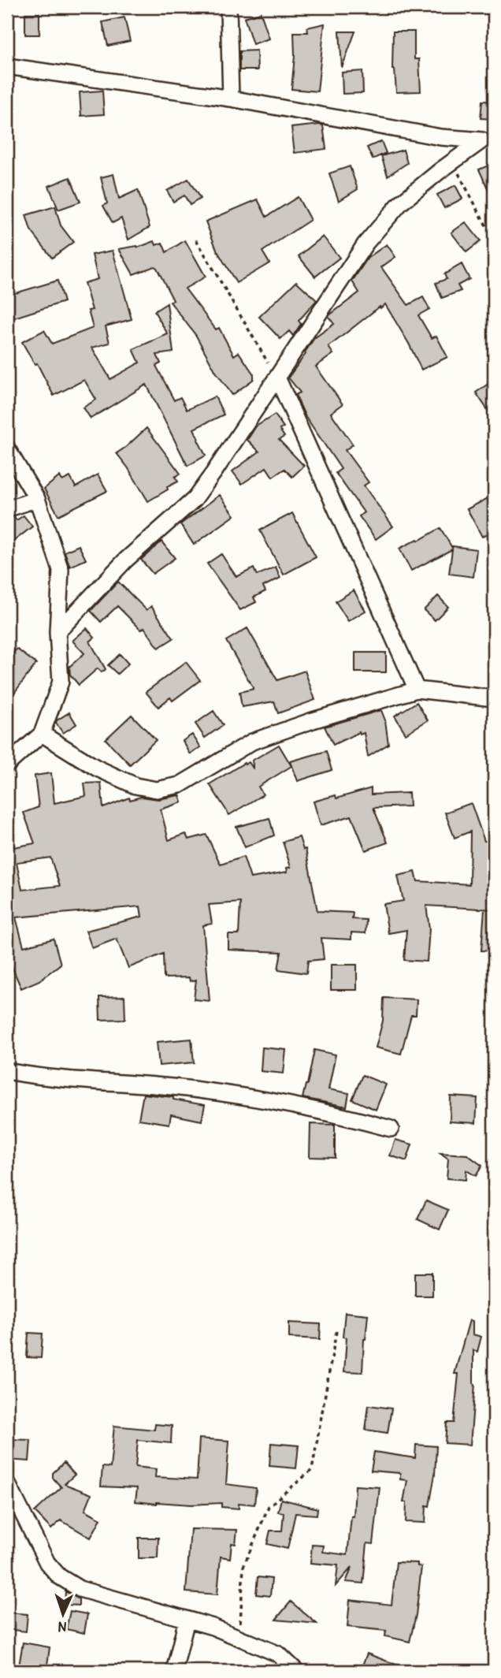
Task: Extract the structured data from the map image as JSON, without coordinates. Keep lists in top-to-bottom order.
{
  "north": "bottom"
}
